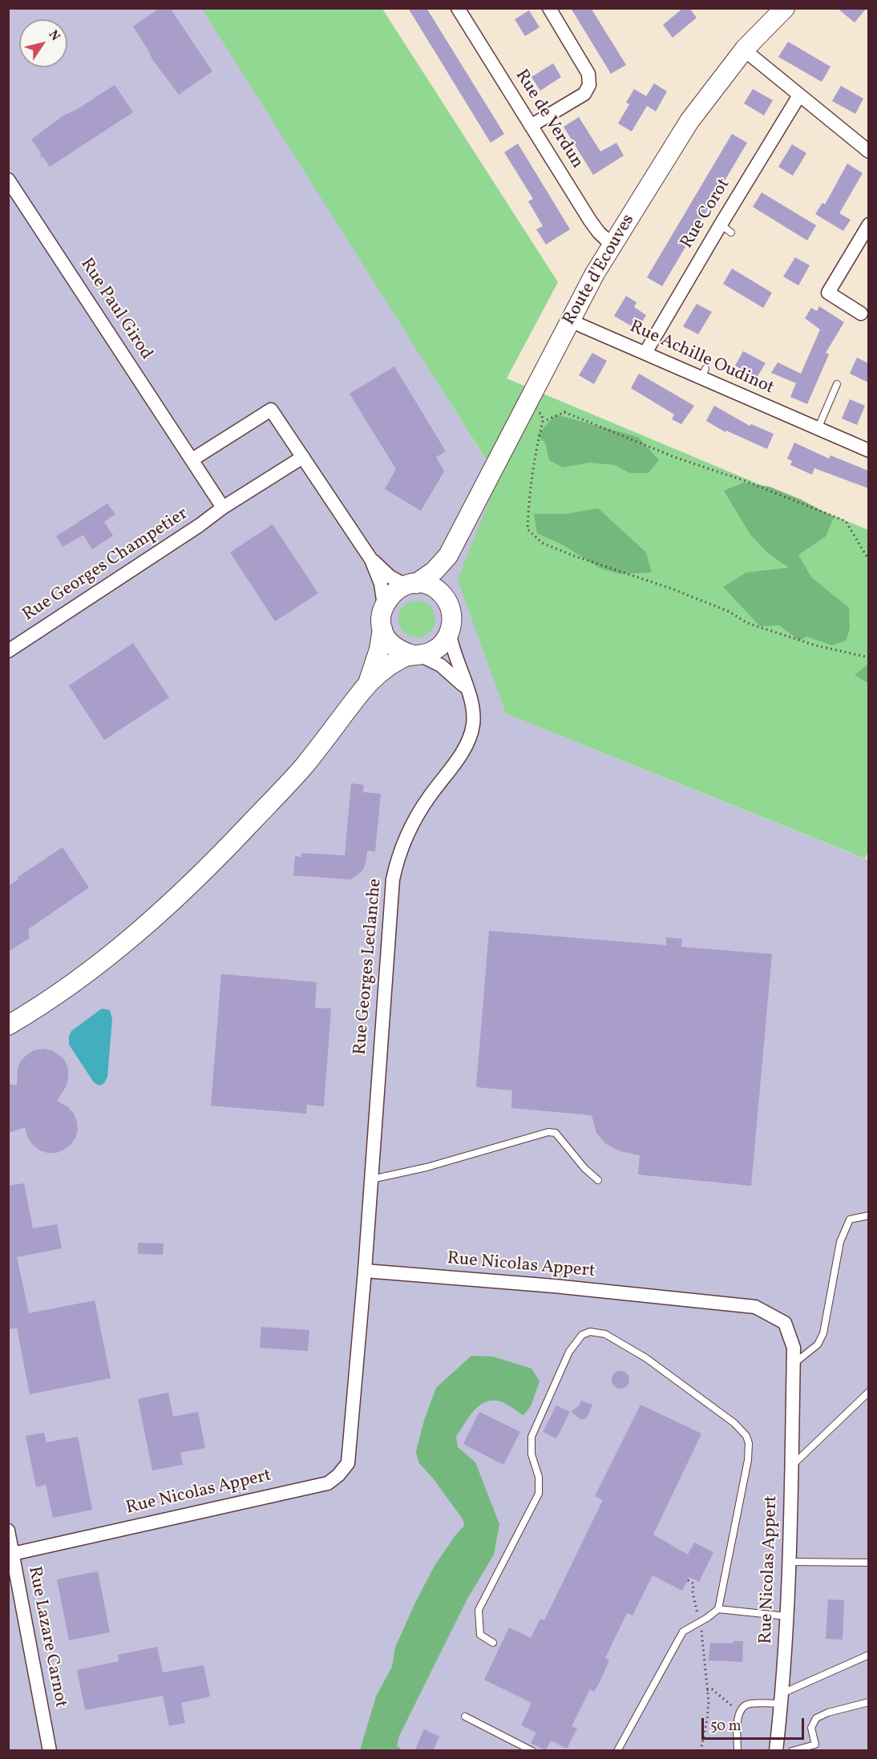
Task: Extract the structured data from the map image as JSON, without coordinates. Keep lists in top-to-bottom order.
{
  "streets": {
    "main road": ["Route d'Ecouves"],
    "street": [
      "Rue de Verdun",
      "Rue Corot",
      "Rue Paul Girod",
      "Rue Achille Oudinot",
      "Rue Georges Champetier",
      "Rue Georges Leclanche",
      "Rue Nicolas Appert",
      "Rue Lazare Carnot"
    ]
  },
  "crossings": [
    ["Rue de Verdun", "Route d'Ecouves"],
    ["Rue Corot", "Rue Achille Oudinot"],
    ["Route d'Ecouves", "Rue Achille Oudinot"],
    ["Rue Georges Leclanche", "Rue Nicolas Appert"],
    ["Rue Nicolas Appert", "Rue Lazare Carnot"]
  ],
  "scale_bar": "50 m",
  "north": "top right"
}
